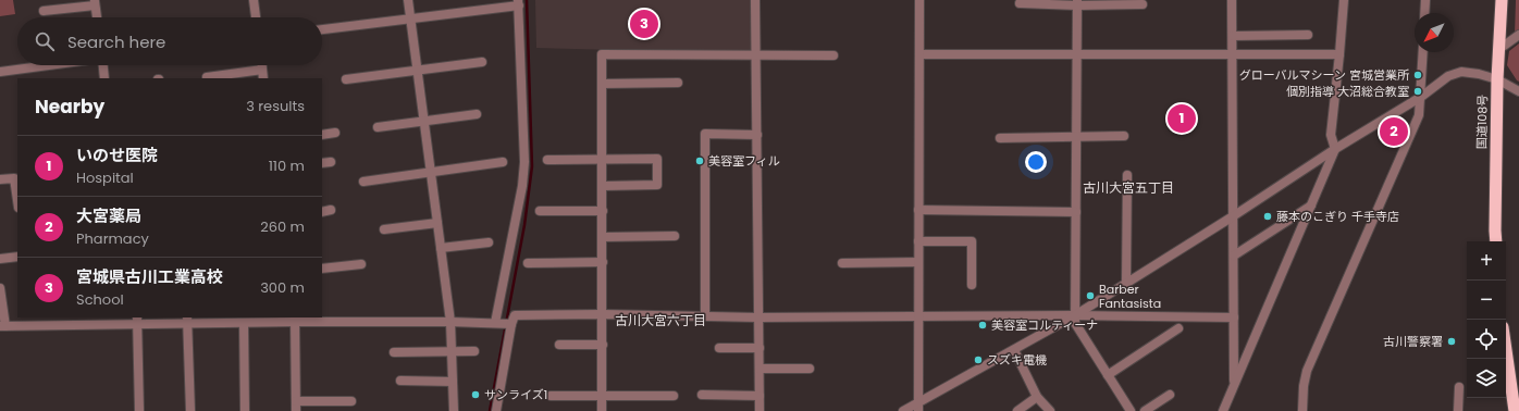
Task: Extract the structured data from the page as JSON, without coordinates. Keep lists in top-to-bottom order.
{
  "streets": {
    "highway": ["国道108号"]
  },
  "districts": ["古川大宮五丁目", "古川大宮六丁目"],
  "places": [
    "グローバルマシーン 宮城営業所",
    "個別指導 大沼総合教室",
    "美容室フィル",
    "藤本のこぎり 千手寺店",
    "Barber Fantasista",
    "美容室コルティーナ",
    "古川警察署",
    "スズキ電機",
    "サンライズ1"
  ],
  "north": "bottom left",
  "page": {
    "pins": ["3", "1", "2"],
    "search": "Search here",
    "heading": ["Nearby", "3 results"],
    "list": [
      {
        "mark": "1",
        "name": "いのせ医院",
        "note": "Hospital",
        "value": "110 m"
      },
      {
        "mark": "2",
        "name": "大宮薬局",
        "note": "Pharmacy",
        "value": "260 m"
      },
      {
        "mark": "3",
        "name": "宮城県古川工業高校",
        "note": "School",
        "value": "300 m"
      }
    ],
    "map_buttons": ["+", "−"]
  }
}
